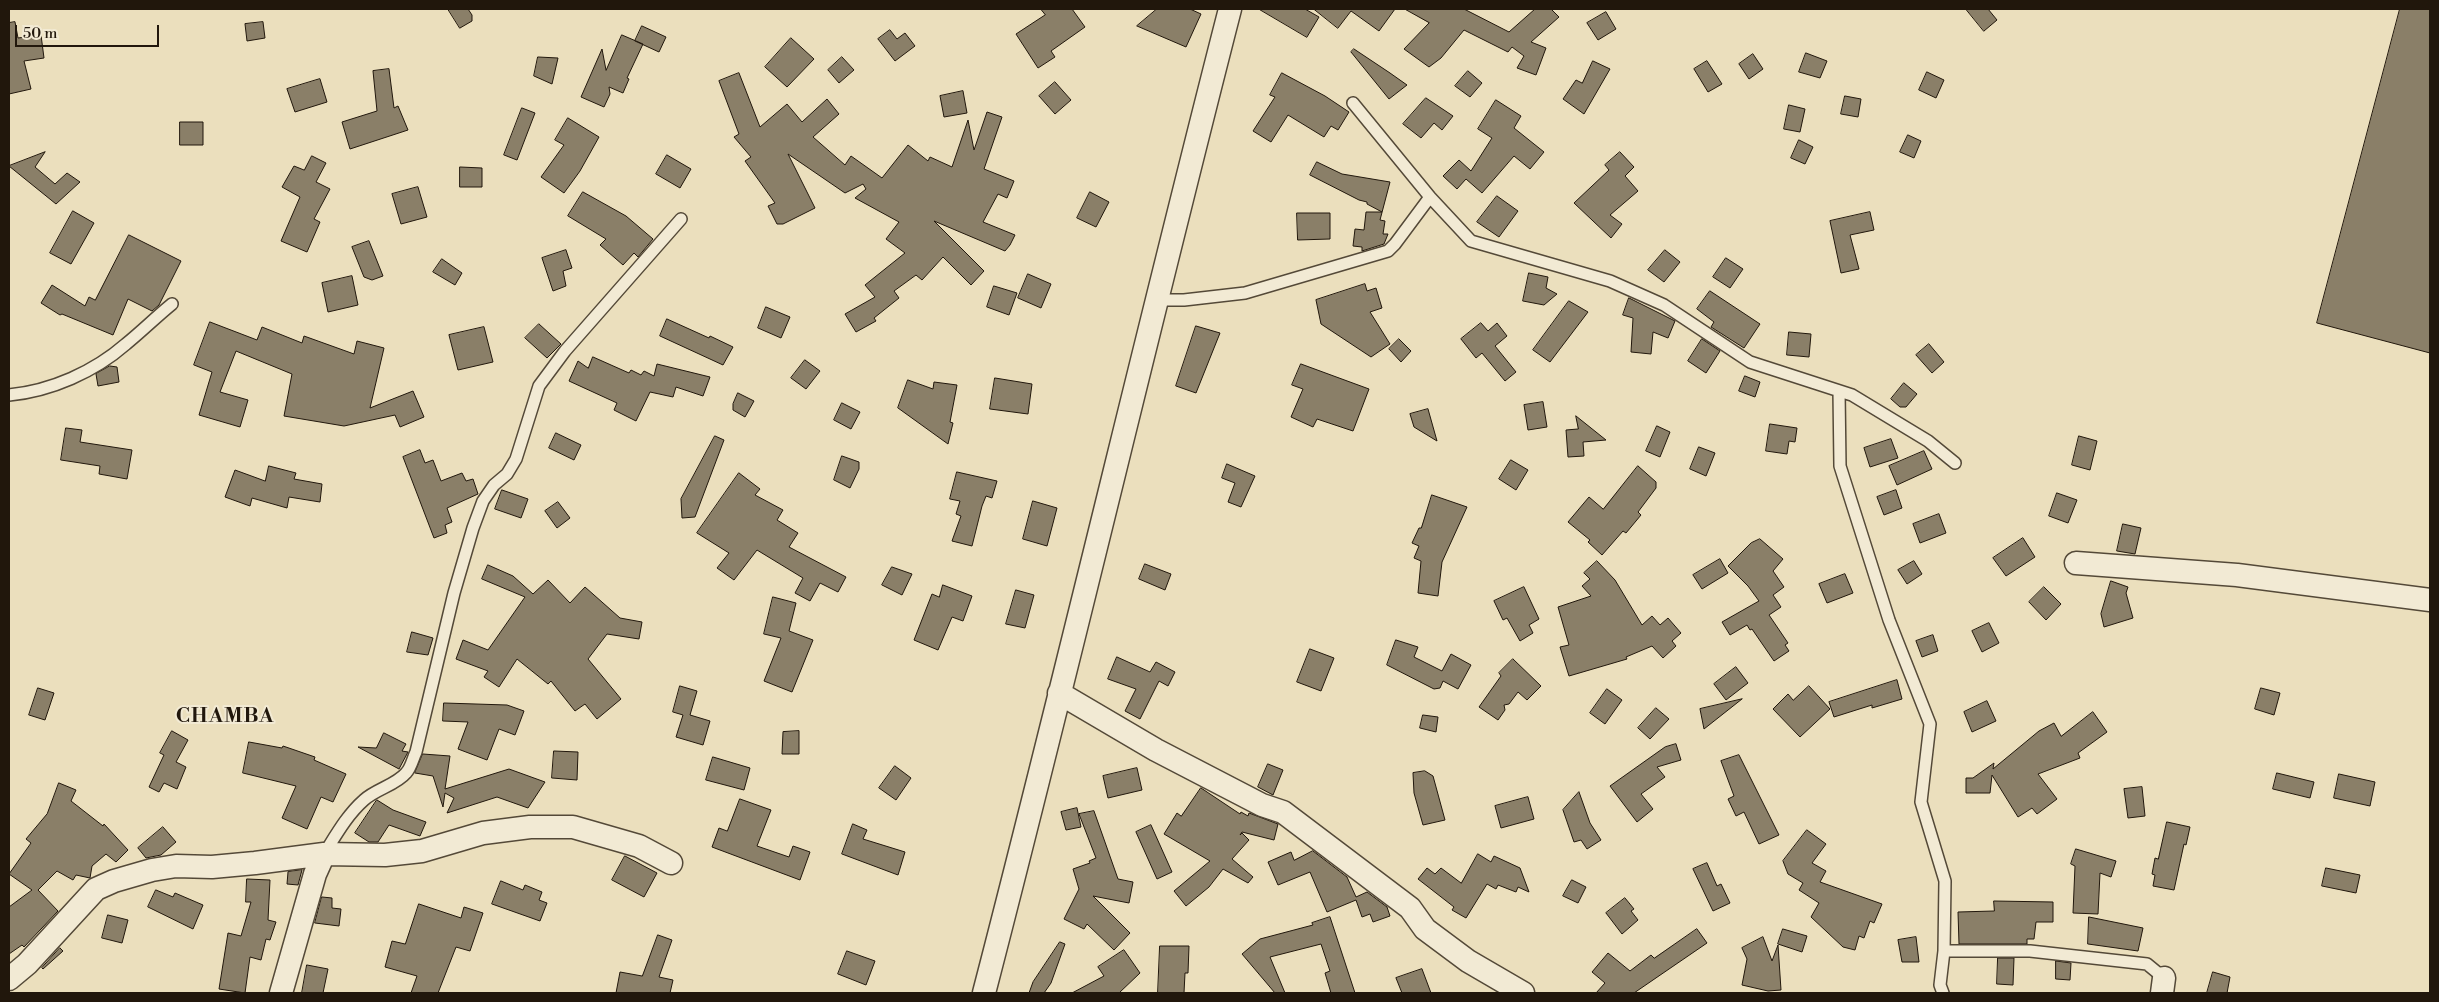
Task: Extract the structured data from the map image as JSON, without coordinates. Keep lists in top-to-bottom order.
{
  "districts": ["CHAMBA"],
  "scale_bar": "50 m"
}
